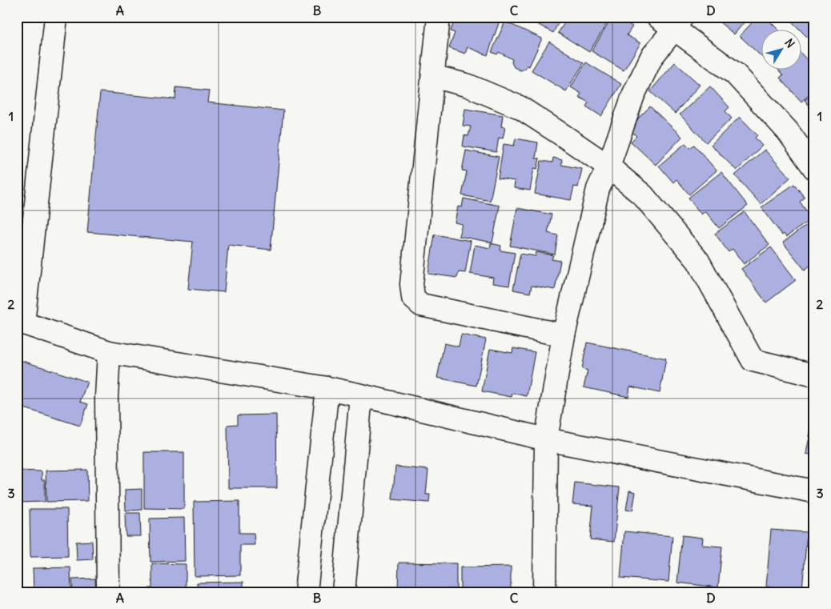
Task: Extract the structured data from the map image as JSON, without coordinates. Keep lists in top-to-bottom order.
{
  "north": "top right",
  "grid": {
    "columns": [
      "A",
      "B",
      "C",
      "D"
    ],
    "rows": ["1", "2", "3"]
  }
}
